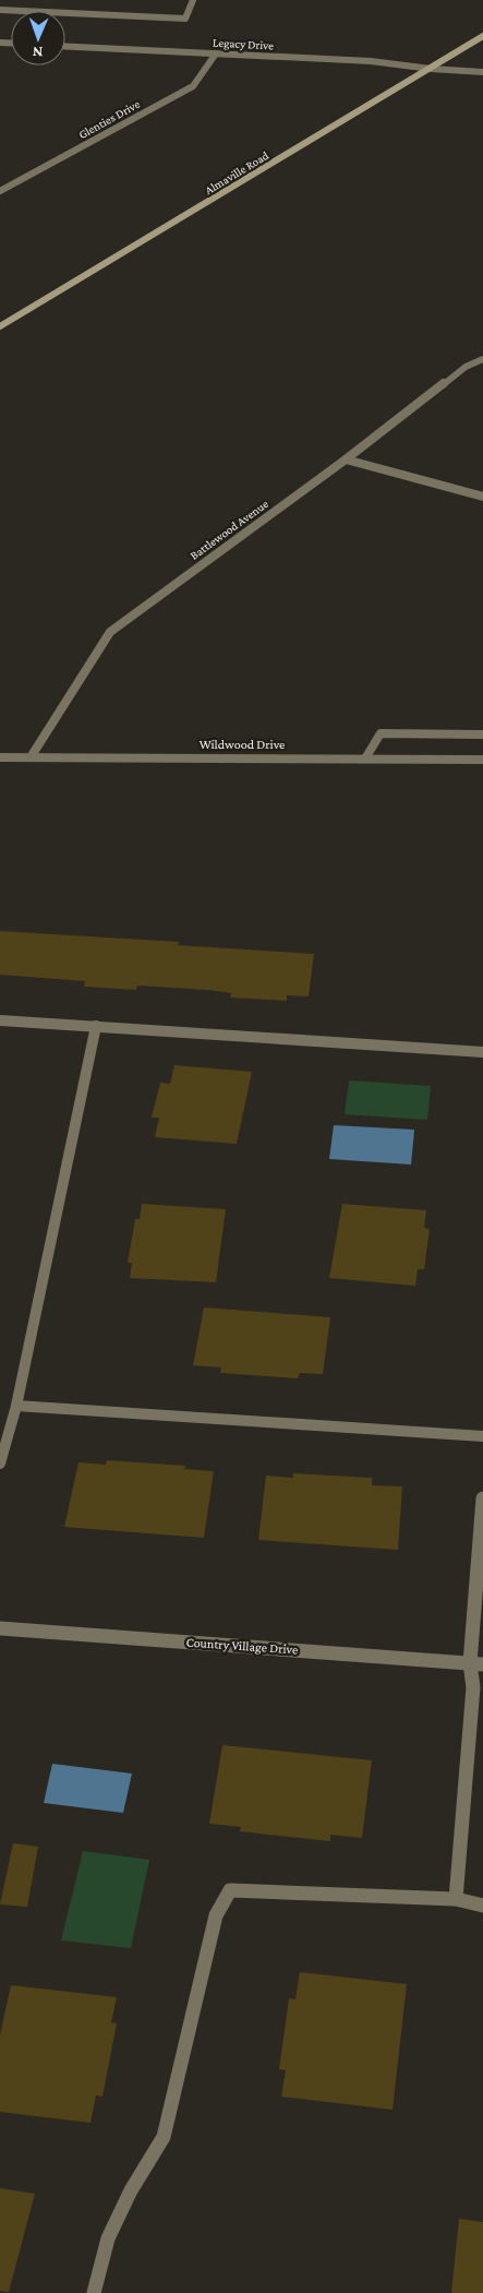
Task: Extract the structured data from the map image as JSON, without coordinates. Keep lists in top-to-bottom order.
{
  "streets": {
    "street": [
      "Legacy Drive",
      "Glenties Drive",
      "Almaville Road",
      "Battlewood Avenue",
      "Wildwood Drive",
      "Country Village Drive"
    ]
  },
  "crossings": [
    ["Legacy Drive", "Glenties Drive"],
    ["Legacy Drive", "Almaville Road"],
    ["Battlewood Avenue", "Wildwood Drive"]
  ],
  "north": "bottom"
}
